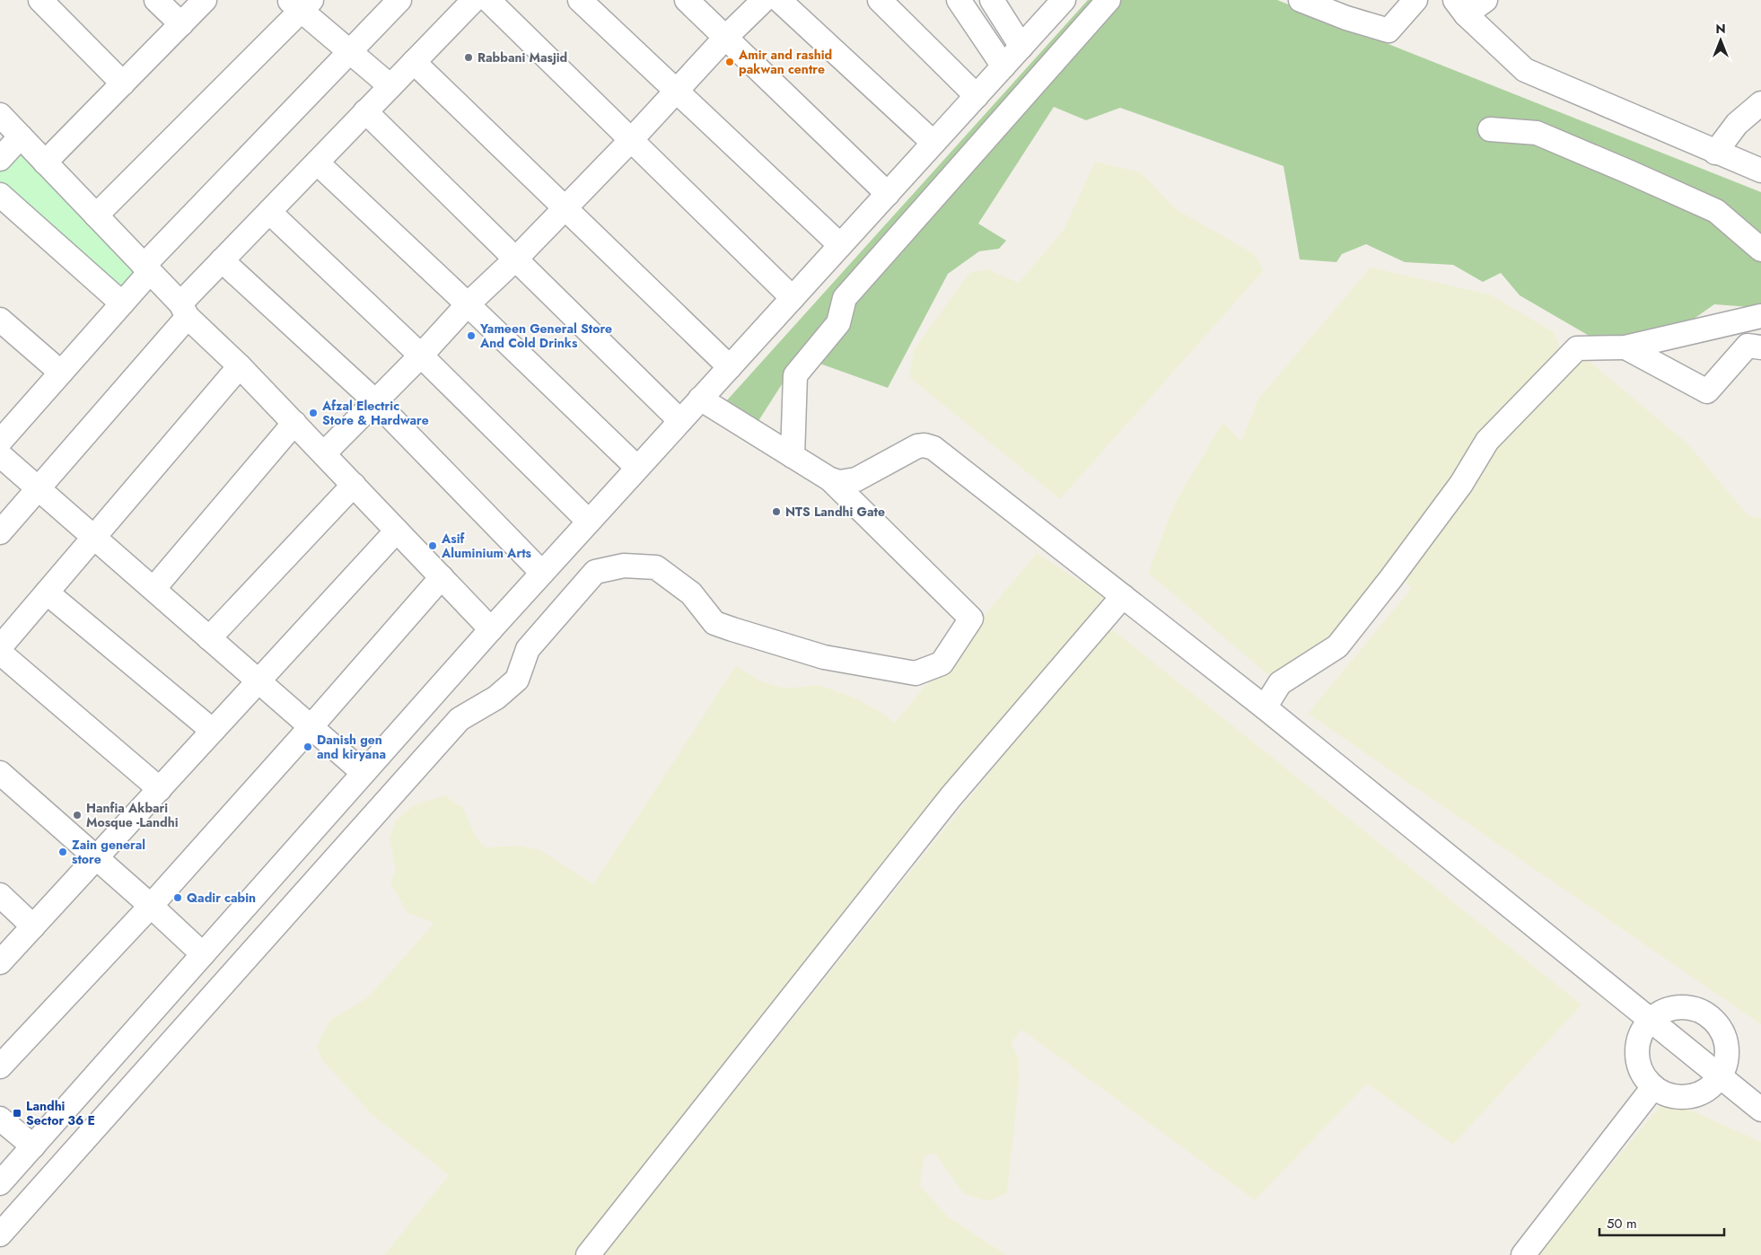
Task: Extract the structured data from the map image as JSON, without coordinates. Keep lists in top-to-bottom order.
{
  "places": {
    "other": [
      "Rabbani Masjid",
      "Amir and rashid pakwan centre",
      "Yameen General Store And Cold Drinks",
      "Afzal Electric Store & Hardware",
      "NTS Landhi Gate",
      "Asif Aluminium Arts",
      "Danish gen and kiryana",
      "Hanfia Akbari Mosque -Landhi",
      "Zain general store",
      "Qadir cabin"
    ],
    "transit": ["Landhi Sector 36 E"]
  },
  "scale_bar": "50 m",
  "north": "top"
}
